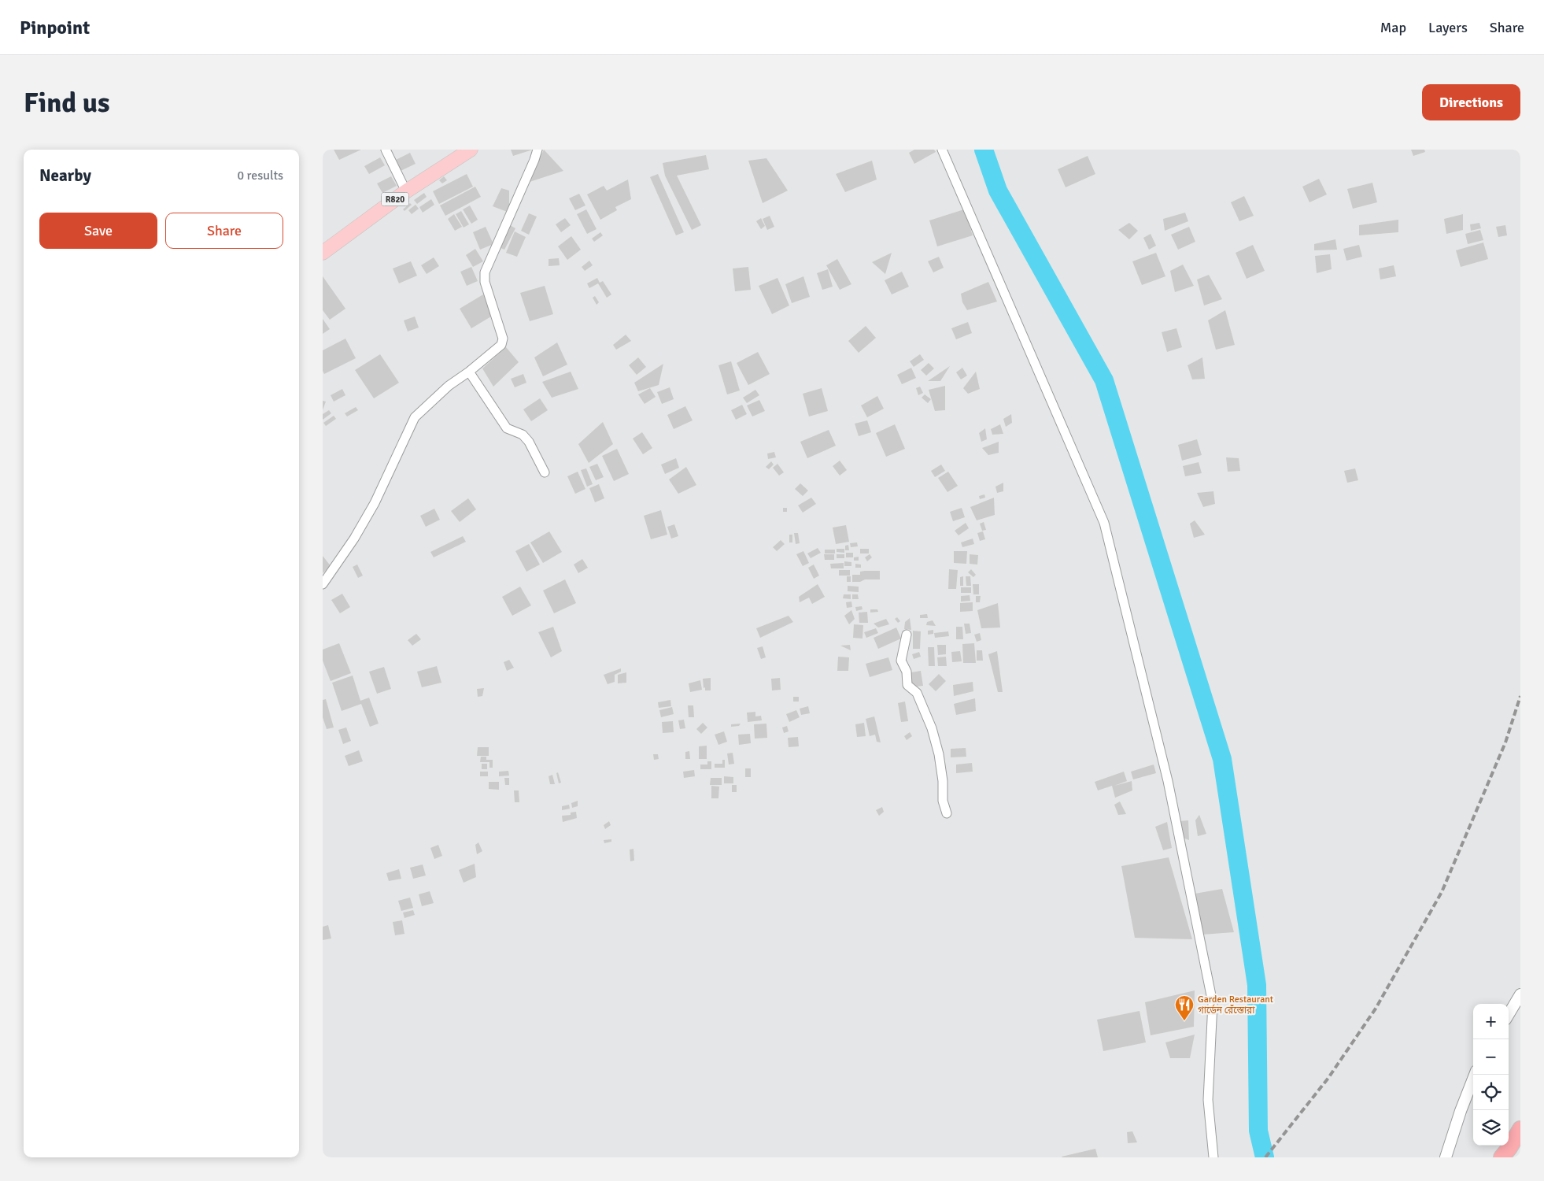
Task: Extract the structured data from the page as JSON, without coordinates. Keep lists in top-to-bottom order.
{
  "streets": {
    "main road": ["R820"]
  },
  "places": {
    "restaurant": ["Garden Restaurant গার্ডেন রেঁস্তোরা"]
  },
  "page": {
    "header": "Pinpoint",
    "nav": ["Map", "Layers", "Share"],
    "buttons": [
      "Directions",
      ["Save", "Share"]
    ],
    "title": "Find us",
    "heading": ["Nearby", "0 results"],
    "map_buttons": ["+", "−"]
  }
}
